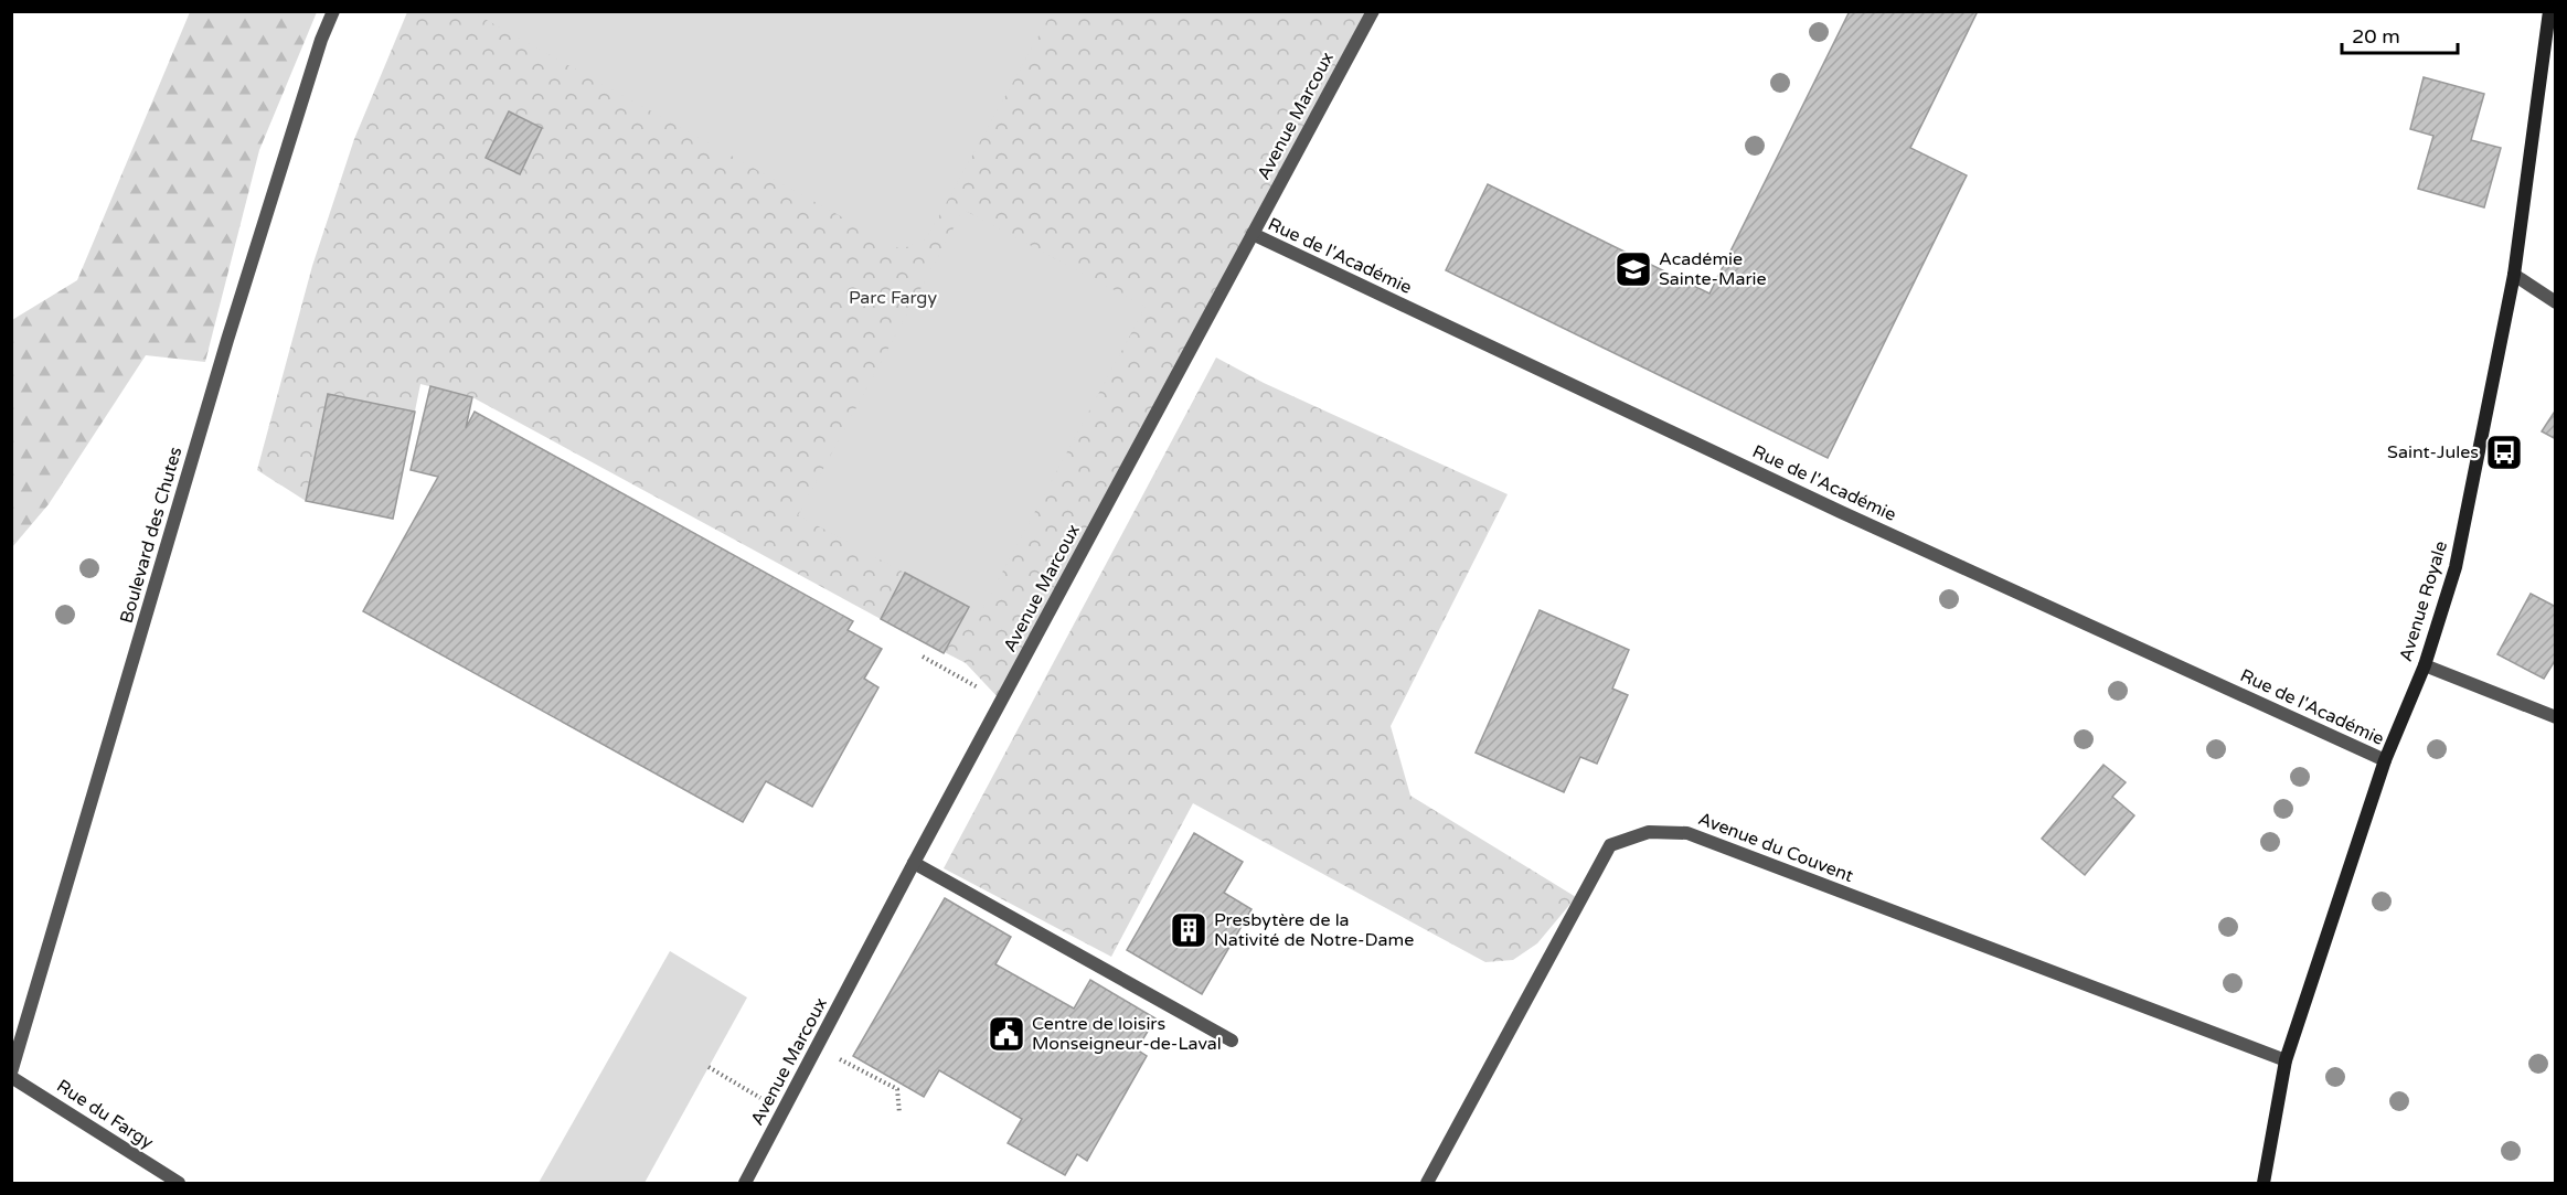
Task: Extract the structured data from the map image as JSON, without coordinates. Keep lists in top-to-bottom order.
{
  "streets": {
    "main road": ["Avenue Royale"],
    "street": [
      "Avenue Marcoux",
      "Rue de l'Académie",
      "Boulevard des Chutes",
      "Avenue du Couvent",
      "Rue du Fargy"
    ]
  },
  "crossings": [
    ["Avenue Marcoux", "Rue de l'Académie"],
    ["Rue de l'Académie", "Avenue Royale"],
    ["Boulevard des Chutes", "Rue du Fargy"],
    ["Avenue Royale", "Avenue du Couvent"]
  ],
  "parks": ["Parc Fargy"],
  "places": {
    "school or university": ["Académie Sainte-Marie"],
    "bus stop": ["Saint-Jules"],
    "building": ["Presbytère de la Nativité de Notre-Dame"],
    "public building": ["Centre de loisirs Monseigneur-de-Laval"]
  },
  "scale_bar": "20 m"
}
